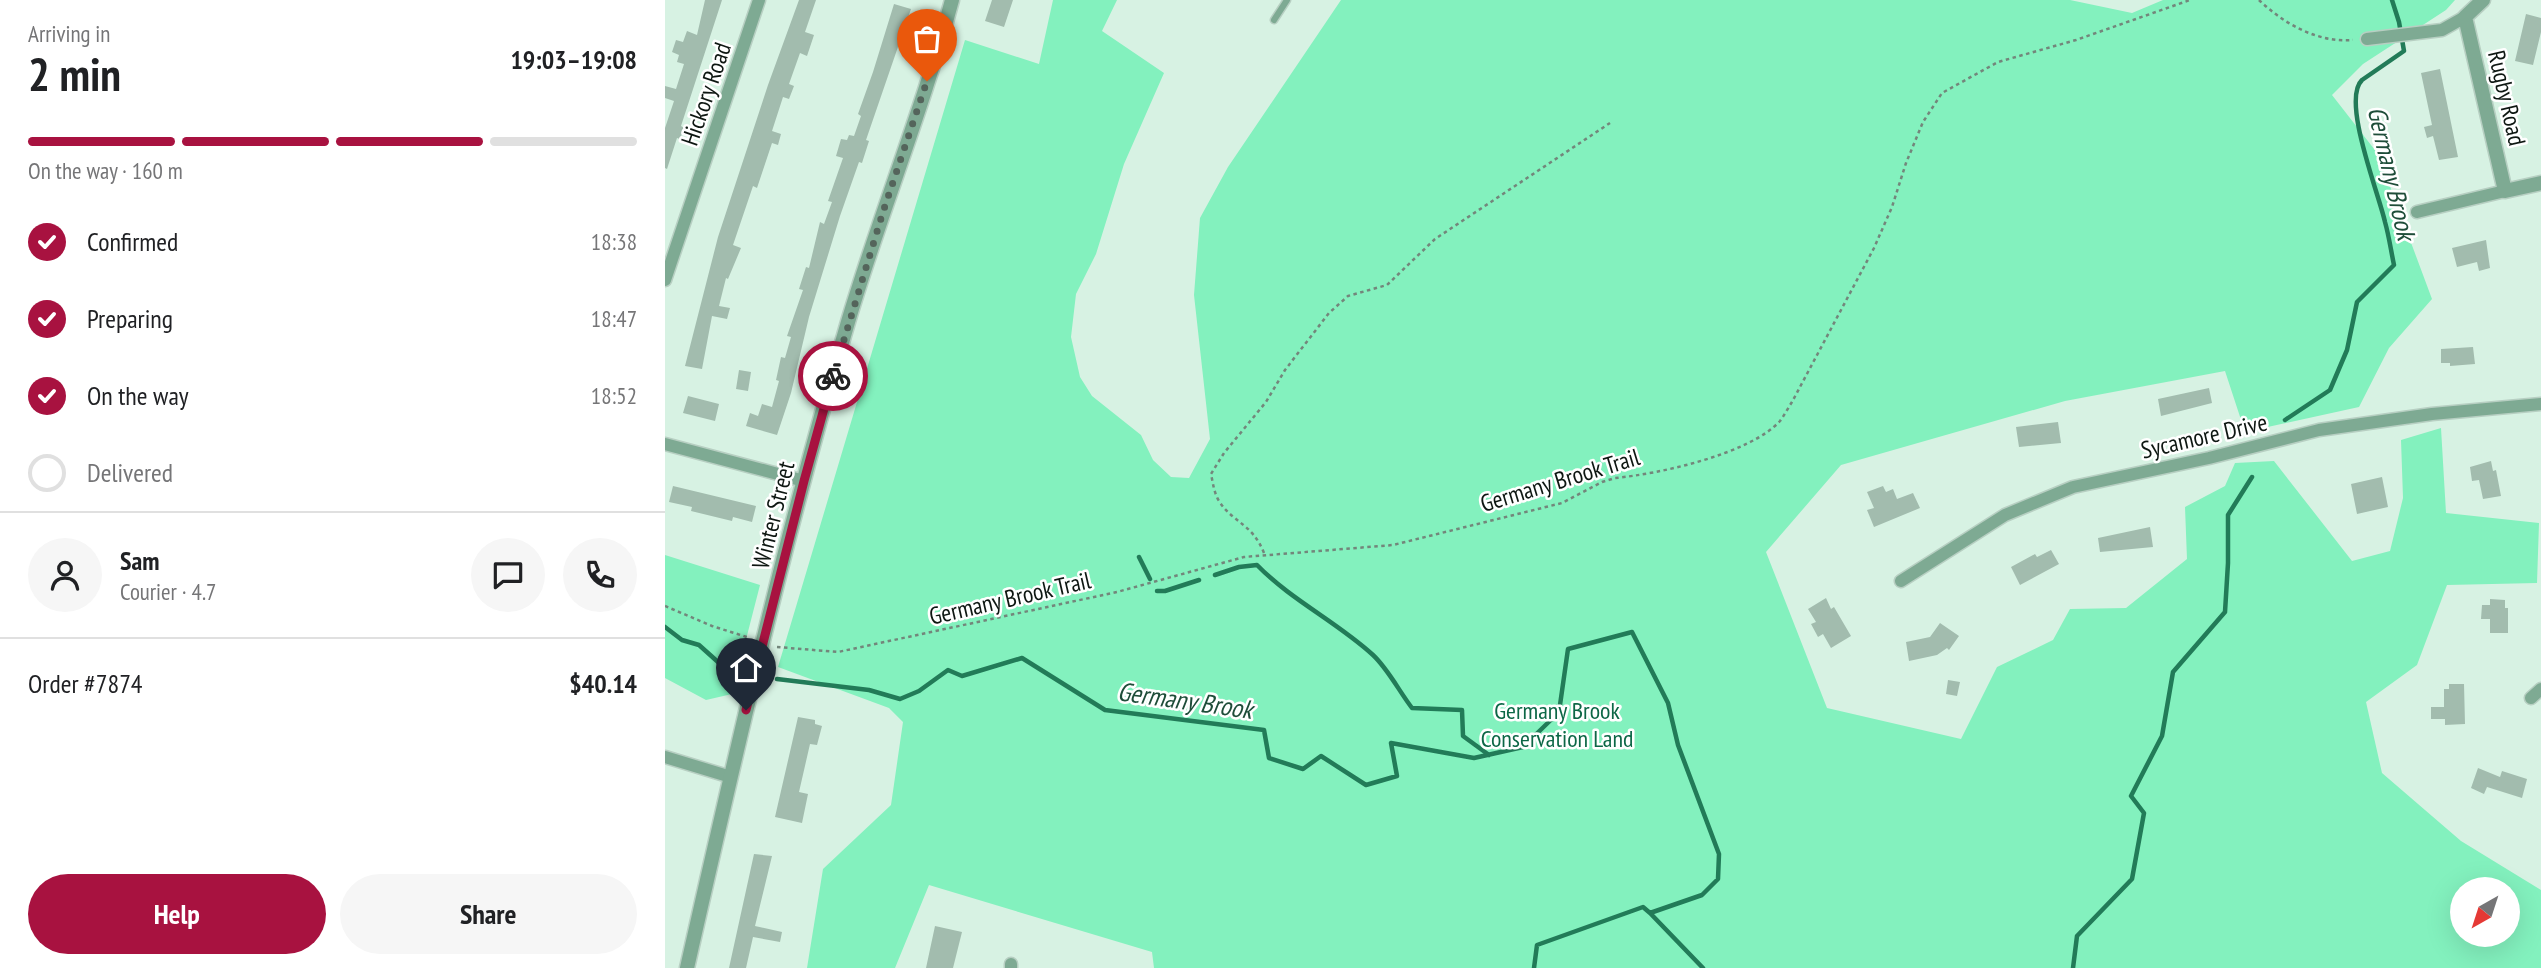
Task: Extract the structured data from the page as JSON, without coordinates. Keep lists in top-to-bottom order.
{
  "streets": {
    "street": [
      "Hickory Road",
      "Rugby Road",
      "Sycamore Drive",
      "Winter Street"
    ],
    "path": ["Germany Brook Trail"]
  },
  "crossings": [
    ["Germany Brook Trail", "Winter Street"]
  ],
  "water": ["Germany Brook"],
  "parks": ["Germany Brook Conservation Land"],
  "north": "bottom left",
  "page": {
    "heading": ["2 min", "Arriving in", "19:03–19:08"],
    "panel": [
      "Sam",
      "Courier · 4.7",
      "Order #7874",
      "$40.14"
    ],
    "bar": "On the way · 160 m",
    "list": [
      ["Confirmed", "18:38"],
      ["Preparing", "18:47"],
      ["On the way", "18:52"],
      "Delivered"
    ],
    "buttons": ["Help", "Share"]
  }
}
